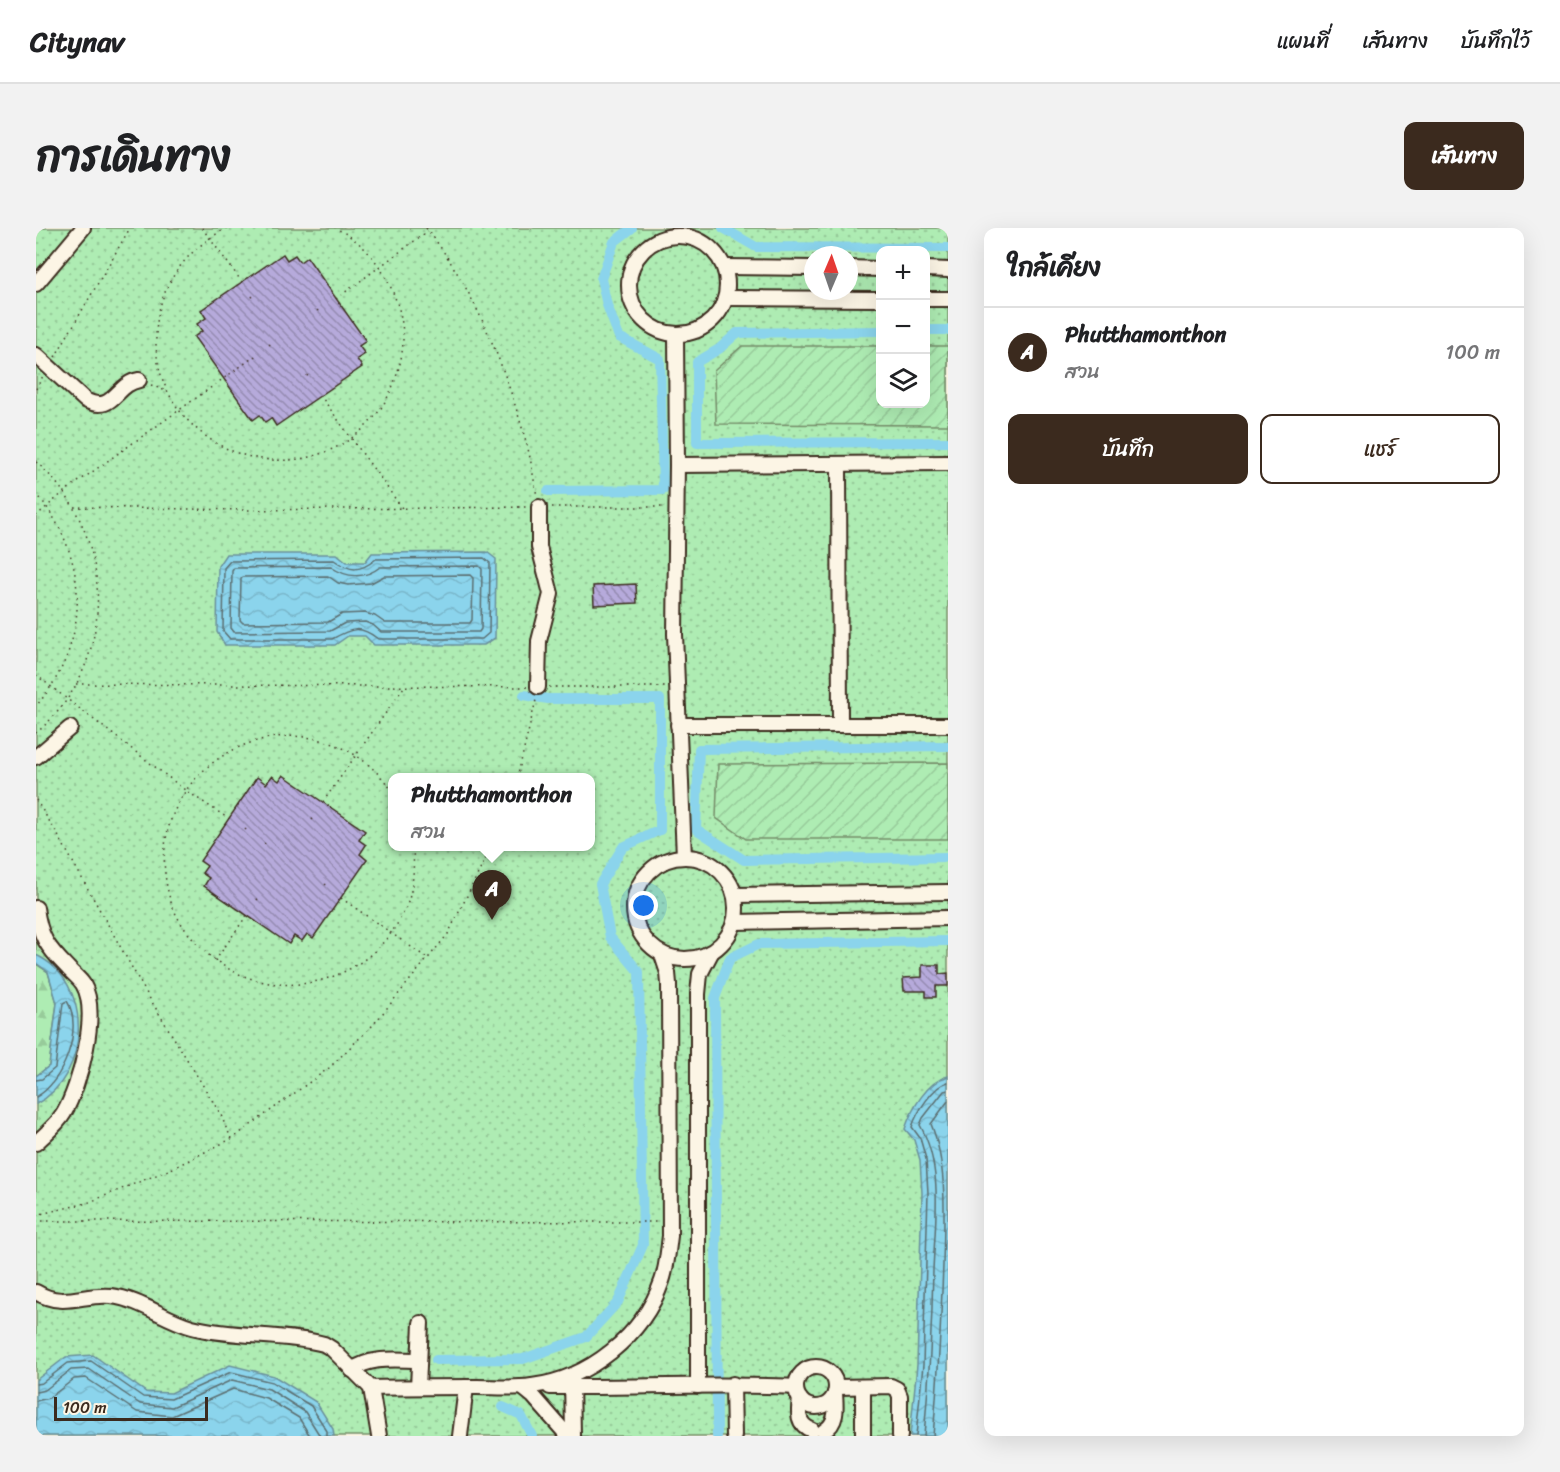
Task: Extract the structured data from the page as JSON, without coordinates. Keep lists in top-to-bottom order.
{
  "scale_bar": "100 m",
  "north": "top",
  "page": {
    "header": "Citynav",
    "nav": ["แผนที่", "เส้นทาง", "บันทึกไว้"],
    "title": "การเดินทาง",
    "buttons": [
      "เส้นทาง",
      ["บันทึก", "แชร์"]
    ],
    "heading": "ใกล้เคียง",
    "map_buttons": ["+", "−"],
    "list": [
      {
        "mark": "A",
        "name": "Phutthamonthon",
        "note": "สวน",
        "value": "100 m"
      }
    ],
    "popup": ["Phutthamonthon", "สวน"],
    "pins": "A",
    "scale": "100 m"
  }
}
